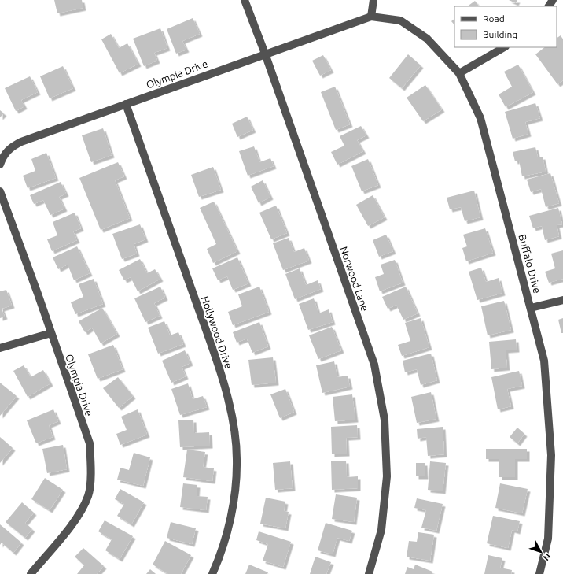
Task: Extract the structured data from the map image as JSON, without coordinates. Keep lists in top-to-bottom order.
{
  "streets": {
    "street": [
      "Olympia Drive",
      "Buffalo Drive",
      "Norwood Lane",
      "Hollywood Drive"
    ]
  },
  "crossings": [
    ["Olympia Drive", "Buffalo Drive"],
    ["Olympia Drive", "Norwood Lane"],
    ["Olympia Drive", "Hollywood Drive"]
  ],
  "legend": ["Road", "Building"],
  "north": "bottom right"
}
